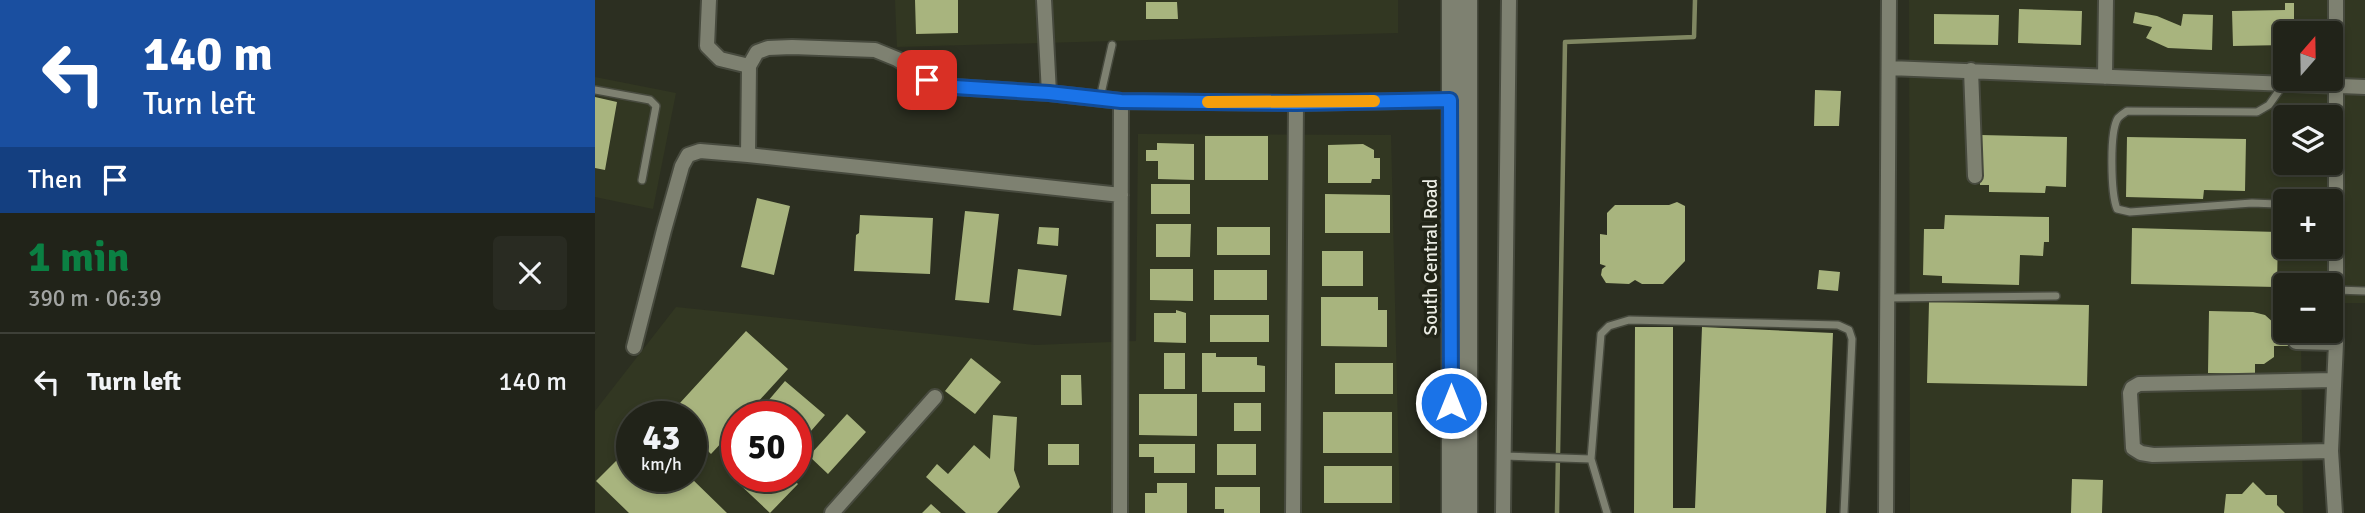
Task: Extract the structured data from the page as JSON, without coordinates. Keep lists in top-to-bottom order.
{
  "streets": {
    "main road": ["South Central Road"]
  },
  "north": "top",
  "page": {
    "turn": ["140 m", "Turn left"],
    "map_buttons": ["+", "−"],
    "then": "Then",
    "heading": ["1 min", "390 m · 06:39"],
    "list": [
      {
        "name": "Turn left",
        "value": "140 m"
      }
    ],
    "speed": "43 km/h",
    "limit": "50"
  }
}
